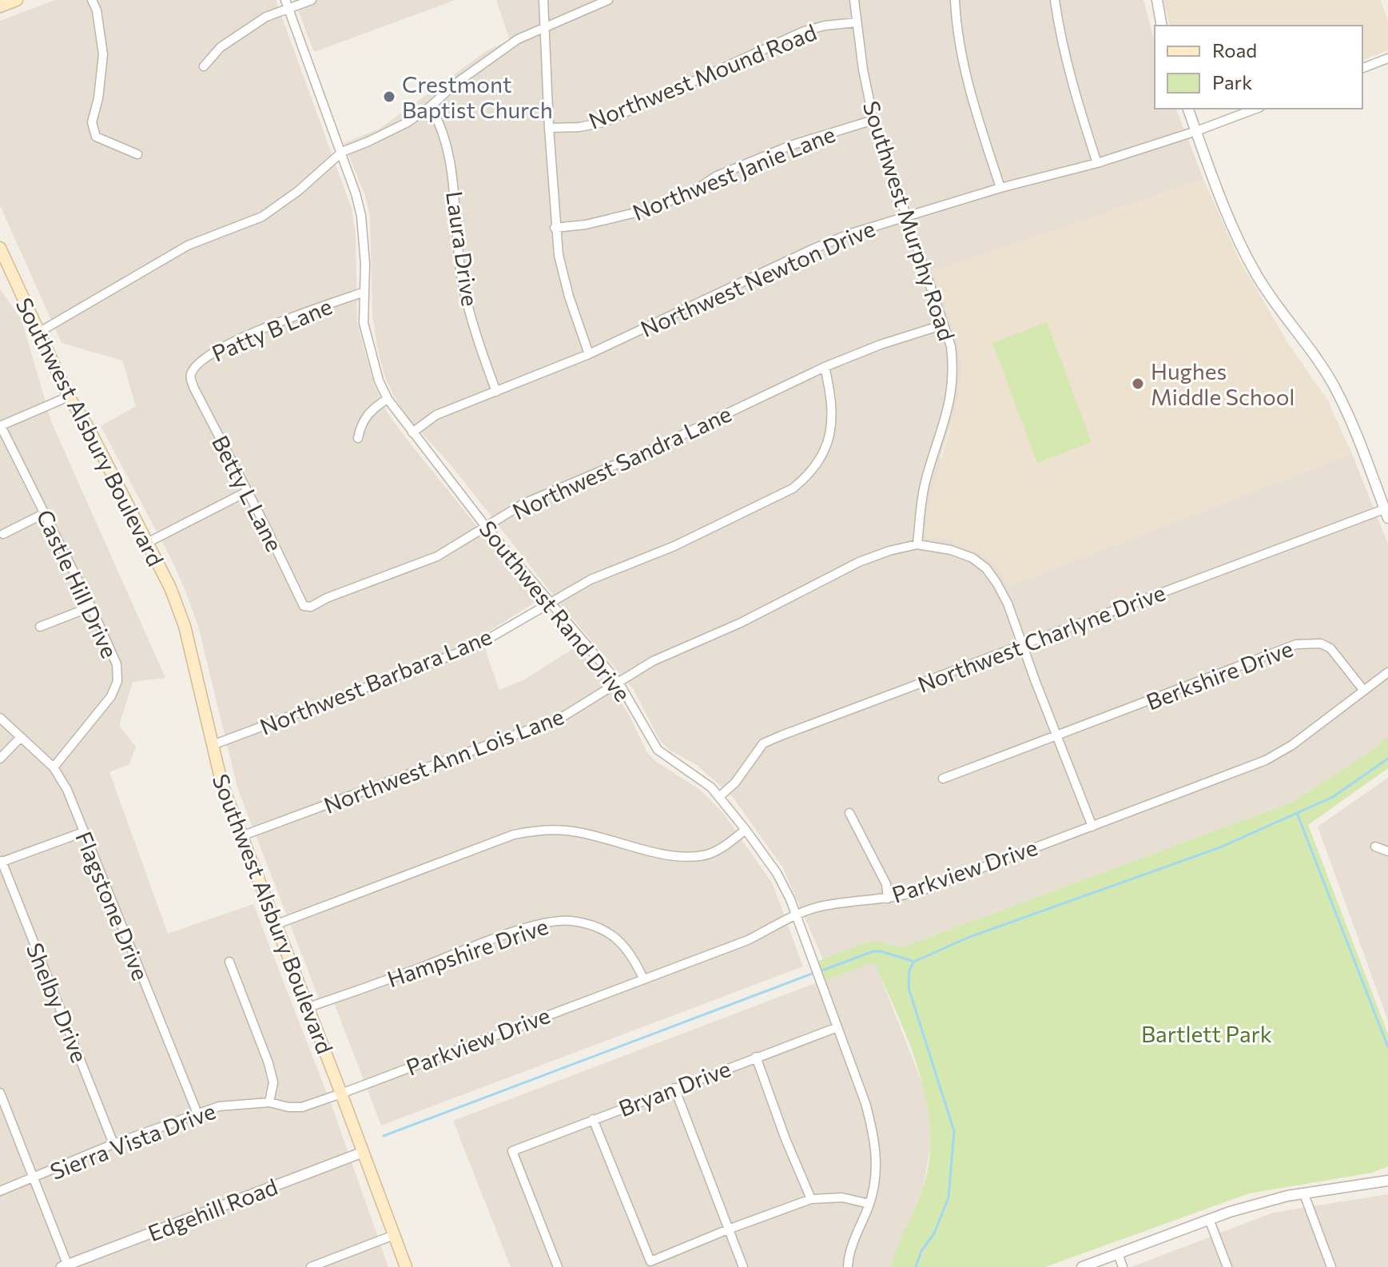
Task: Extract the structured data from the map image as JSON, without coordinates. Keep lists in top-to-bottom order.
{
  "streets": {
    "main road": ["Southwest Alsbury Boulevard"],
    "street": [
      "Northwest Mound Road",
      "Northwest Janie Lane",
      "Southwest Murphy Road",
      "Laura Drive",
      "Northwest Newton Drive",
      "Patty B Lane",
      "Northwest Sandra Lane",
      "Betty L Lane",
      "Castle Hill Drive",
      "Southwest Rand Drive",
      "Northwest Charlyne Drive",
      "Berkshire Drive",
      "Northwest Barbara Lane",
      "Northwest Ann Lois Lane",
      "Parkview Drive",
      "Flagstone Drive",
      "Hampshire Drive",
      "Shelby Drive",
      "Bryan Drive",
      "Sierra Vista Drive",
      "Edgehill Road"
    ]
  },
  "crossings": [
    ["Northwest Mound Road", "Southwest Murphy Road"],
    ["Northwest Janie Lane", "Southwest Murphy Road"],
    ["Southwest Murphy Road", "Northwest Newton Drive"],
    ["Southwest Murphy Road", "Northwest Sandra Lane"],
    ["Southwest Murphy Road", "Northwest Ann Lois Lane"],
    ["Laura Drive", "Northwest Newton Drive"],
    ["Northwest Newton Drive", "Southwest Rand Drive"],
    ["Patty B Lane", "Betty L Lane"],
    ["Patty B Lane", "Southwest Rand Drive"],
    ["Southwest Alsbury Boulevard", "Northwest Barbara Lane"],
    ["Southwest Alsbury Boulevard", "Northwest Ann Lois Lane"],
    ["Southwest Alsbury Boulevard", "Parkview Drive"],
    ["Southwest Alsbury Boulevard", "Hampshire Drive"],
    ["Southwest Alsbury Boulevard", "Sierra Vista Drive"],
    ["Southwest Alsbury Boulevard", "Edgehill Road"],
    ["Northwest Sandra Lane", "Betty L Lane"],
    ["Northwest Sandra Lane", "Southwest Rand Drive"],
    ["Northwest Sandra Lane", "Northwest Barbara Lane"],
    ["Castle Hill Drive", "Flagstone Drive"],
    ["Southwest Rand Drive", "Northwest Charlyne Drive"],
    ["Southwest Rand Drive", "Northwest Barbara Lane"],
    ["Southwest Rand Drive", "Northwest Ann Lois Lane"],
    ["Southwest Rand Drive", "Parkview Drive"],
    ["Southwest Rand Drive", "Bryan Drive"],
    ["Berkshire Drive", "Parkview Drive"],
    ["Parkview Drive", "Hampshire Drive"],
    ["Parkview Drive", "Sierra Vista Drive"],
    ["Flagstone Drive", "Sierra Vista Drive"],
    ["Shelby Drive", "Sierra Vista Drive"]
  ],
  "parks": ["Bartlett Park"],
  "places": ["Crestmont Baptist Church", "Hughes Middle School"],
  "legend": ["Road", "Park"]
}
